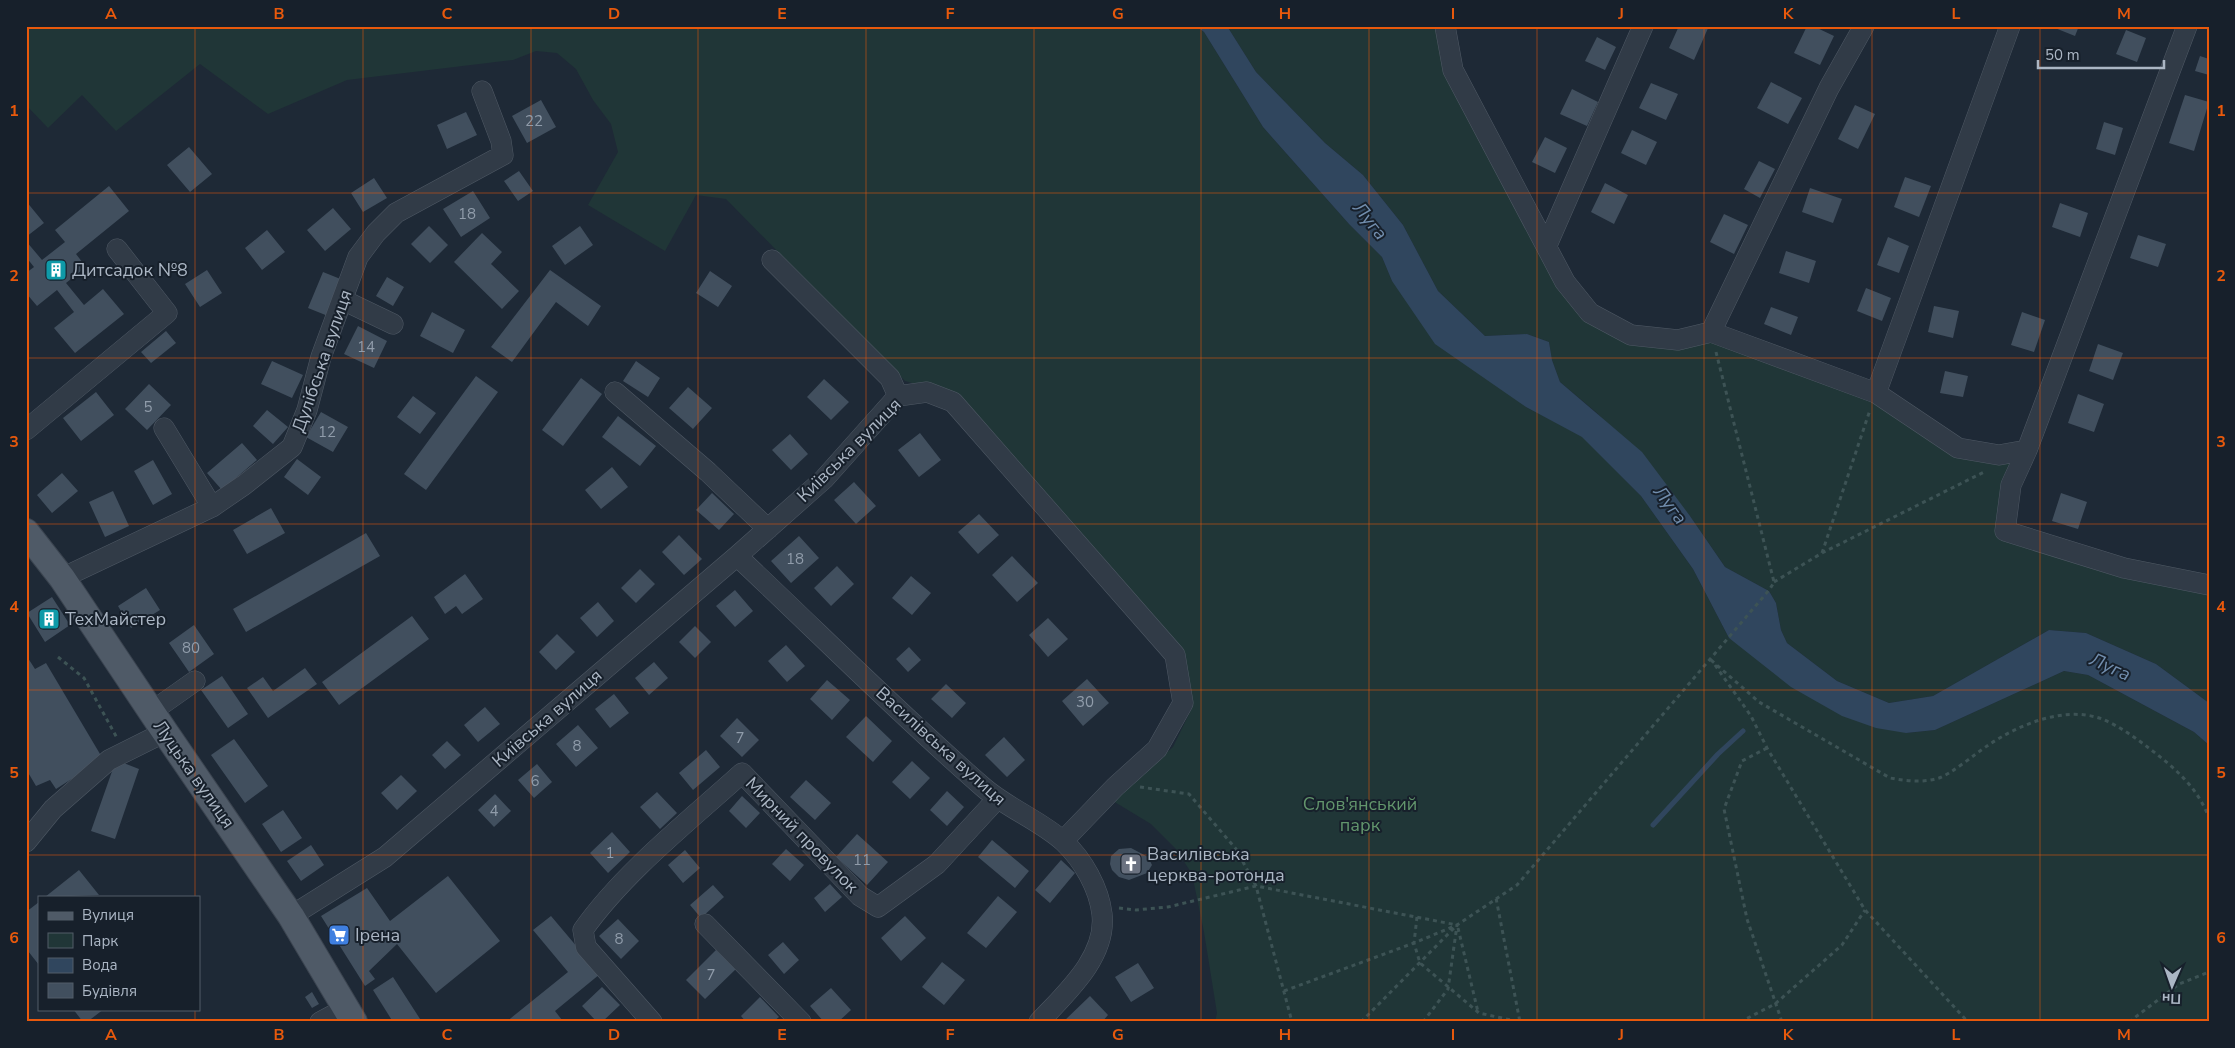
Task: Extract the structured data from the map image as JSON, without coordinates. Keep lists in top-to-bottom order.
{
  "streets": {
    "main road": ["Луцька вулиця"],
    "street": [
      "Дулібська вулиця",
      "Київська вулиця",
      "Василівська вулиця",
      "Мирний провулок"
    ]
  },
  "crossings": [
    ["Дулібська вулиця", "Луцька вулиця"],
    ["Київська вулиця", "Василівська вулиця"],
    ["Київська вулиця", "Луцька вулиця"],
    ["Василівська вулиця", "Мирний провулок"]
  ],
  "water": ["Луга"],
  "parks": ["Слов'янський парк"],
  "places": {
    "building": ["Дитсадок №8", "ТехМайстер"],
    "church": ["Василівська церква-ротонда"],
    "supermarket": ["Ірена"]
  },
  "house_numbers": [
    "22",
    "18",
    "14",
    "5",
    "12",
    "18",
    "80",
    "30",
    "7",
    "8",
    "6",
    "4",
    "1",
    "11",
    "8",
    "7"
  ],
  "legend": [
    "Вулиця",
    "Парк",
    "Вода",
    "Будівля"
  ],
  "scale_bar": "50 m",
  "north": "bottom",
  "grid": {
    "columns": [
      "A",
      "B",
      "C",
      "D",
      "E",
      "F",
      "G",
      "H",
      "I",
      "J",
      "K",
      "L",
      "M"
    ],
    "rows": [
      "1",
      "2",
      "3",
      "4",
      "5",
      "6"
    ]
  }
}
